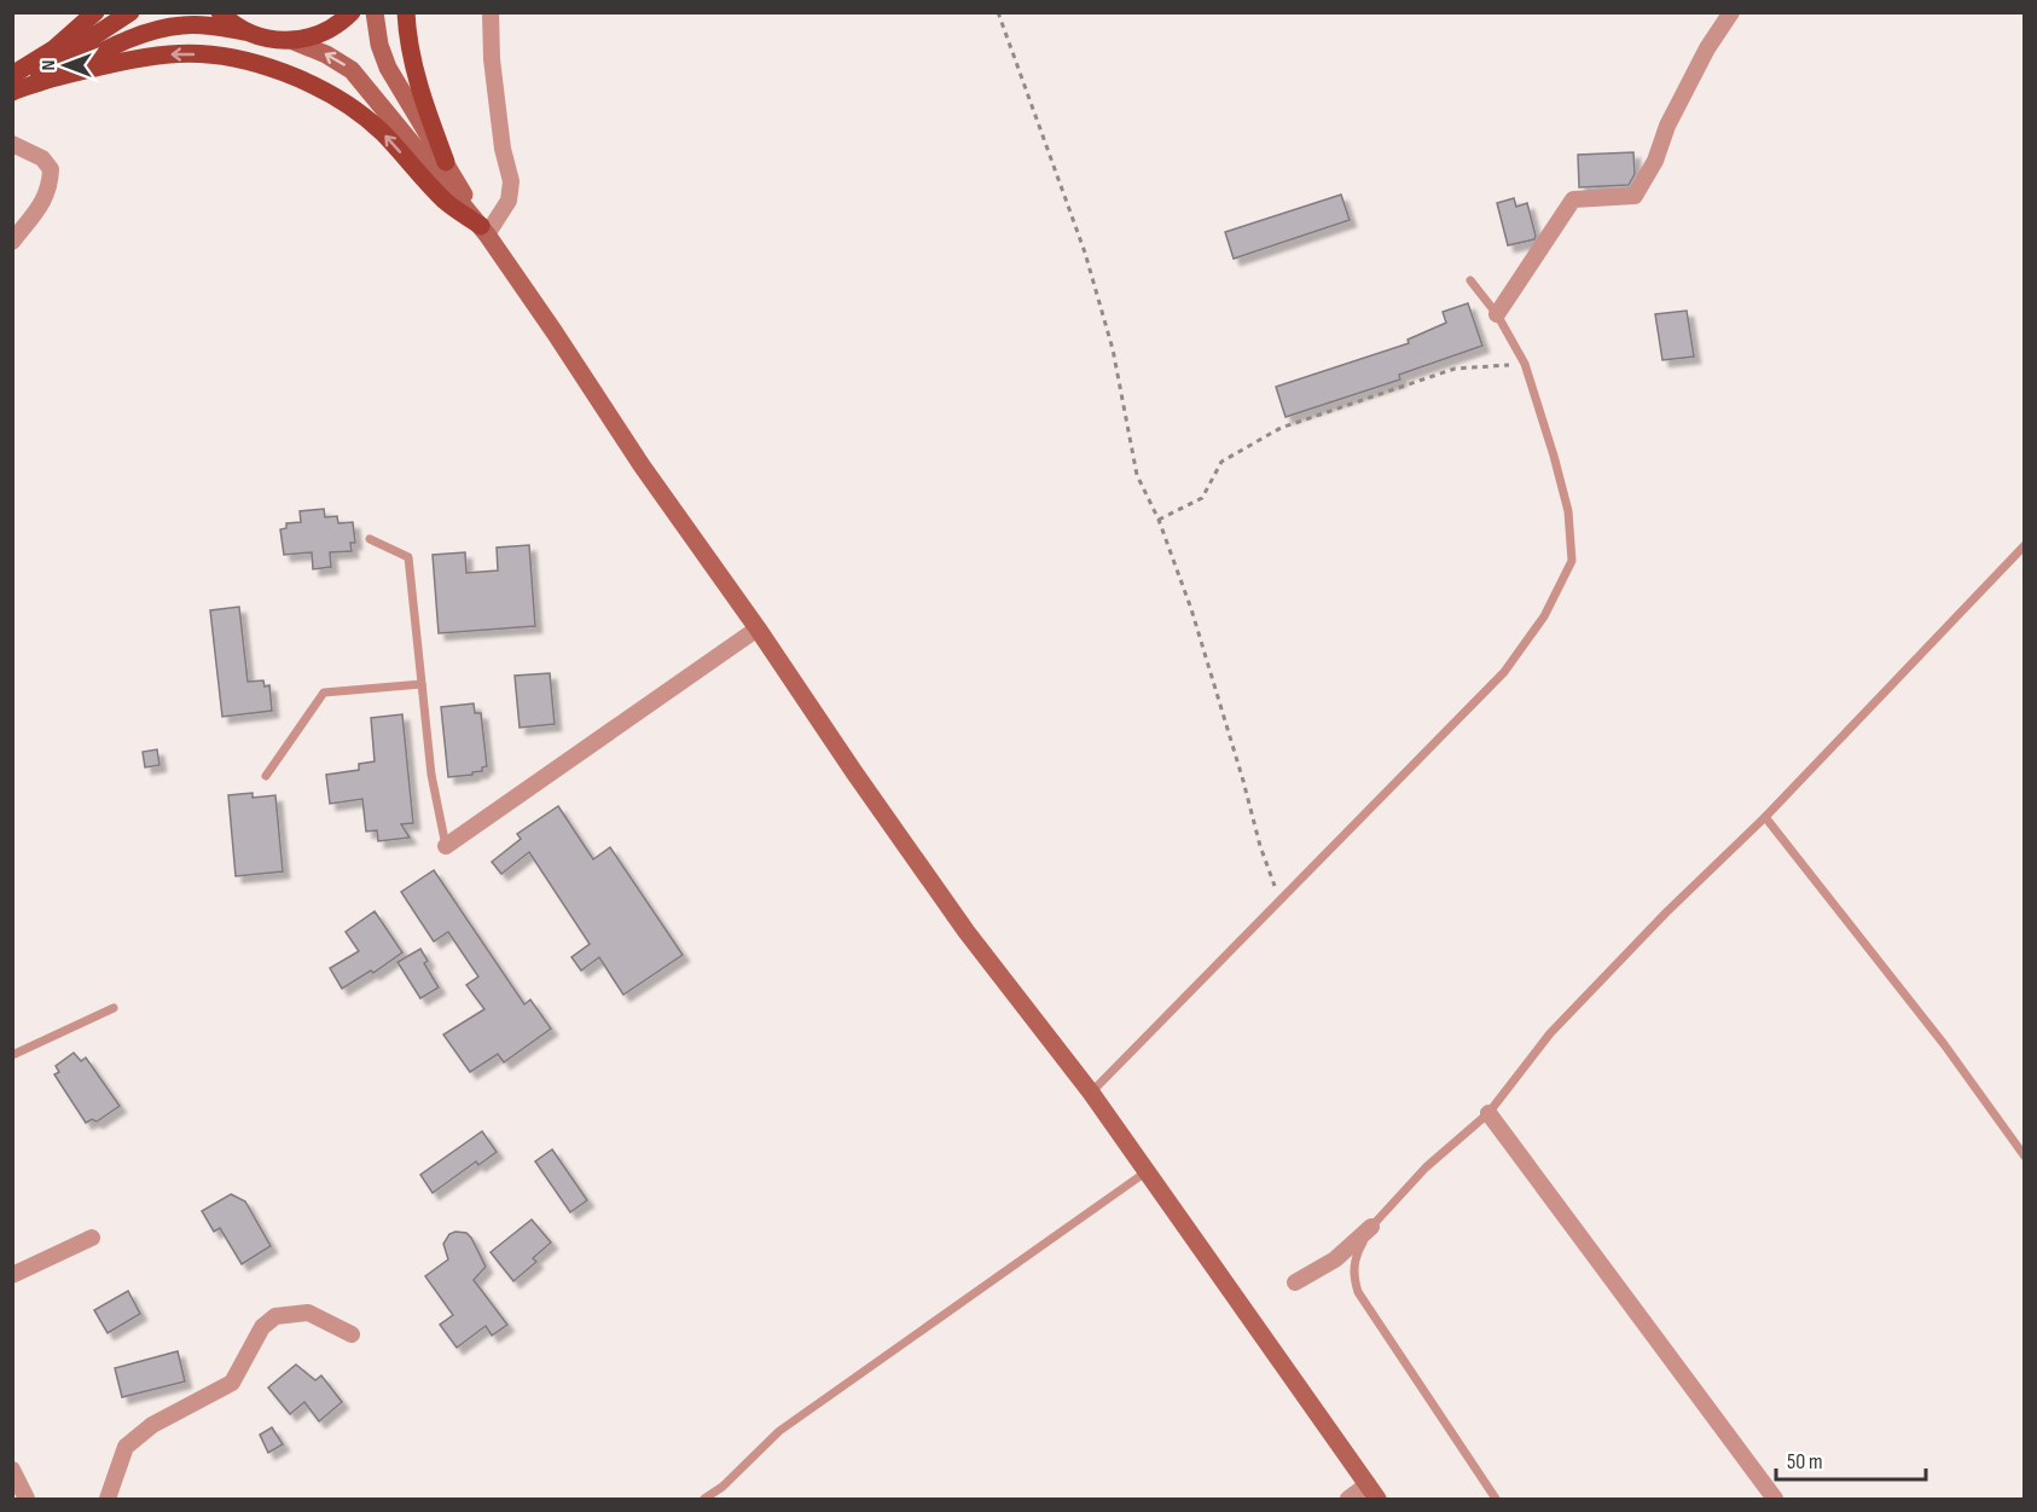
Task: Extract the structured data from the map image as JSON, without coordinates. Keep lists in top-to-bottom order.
{
  "scale_bar": "50 m",
  "north": "left"
}
